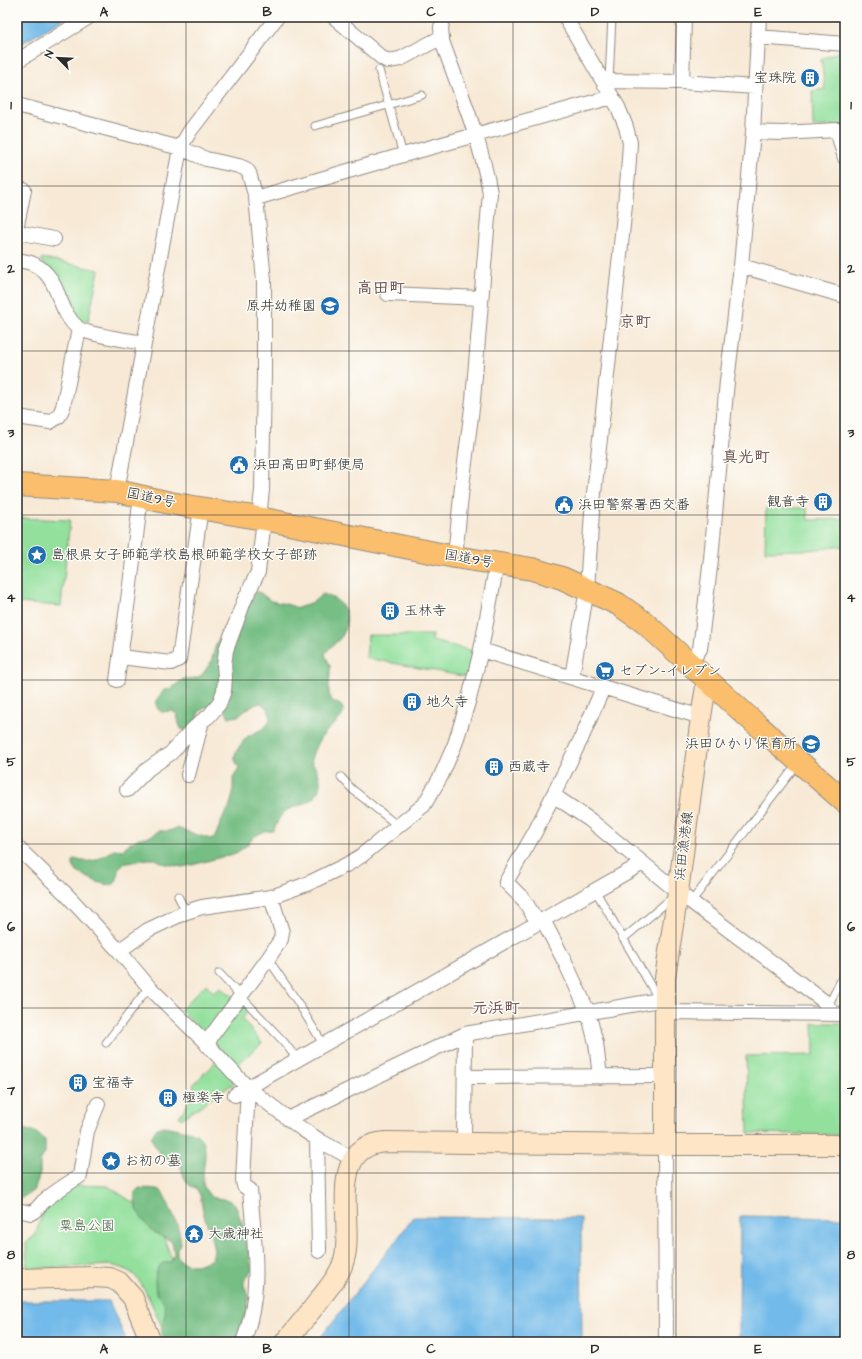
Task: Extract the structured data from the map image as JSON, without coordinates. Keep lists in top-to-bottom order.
{
  "streets": {
    "highway": ["国道9号"],
    "street": ["浜田漁港線"]
  },
  "crossings": [
    ["国道9号", "浜田漁港線"]
  ],
  "districts": [
    "高田町",
    "京町",
    "真光町",
    "元浜町"
  ],
  "parks": ["粟島公園"],
  "places": {
    "building": [
      "宝珠院",
      "観音寺",
      "玉林寺",
      "地久寺",
      "西蔵寺",
      "宝福寺",
      "極楽寺"
    ],
    "school or university": ["原井幼稚園", "浜田ひかり保育所"],
    "public building": ["浜田高田町郵便局", "浜田警察署西交番"],
    "place": ["島根県女子師範学校島根師範学校女子部跡", "お初の墓"],
    "supermarket": ["セブン-イレブン"],
    "temple": ["大歳神社"]
  },
  "north": "top left",
  "grid": {
    "columns": [
      "A",
      "B",
      "C",
      "D",
      "E"
    ],
    "rows": [
      "1",
      "2",
      "3",
      "4",
      "5",
      "6",
      "7",
      "8"
    ]
  }
}
